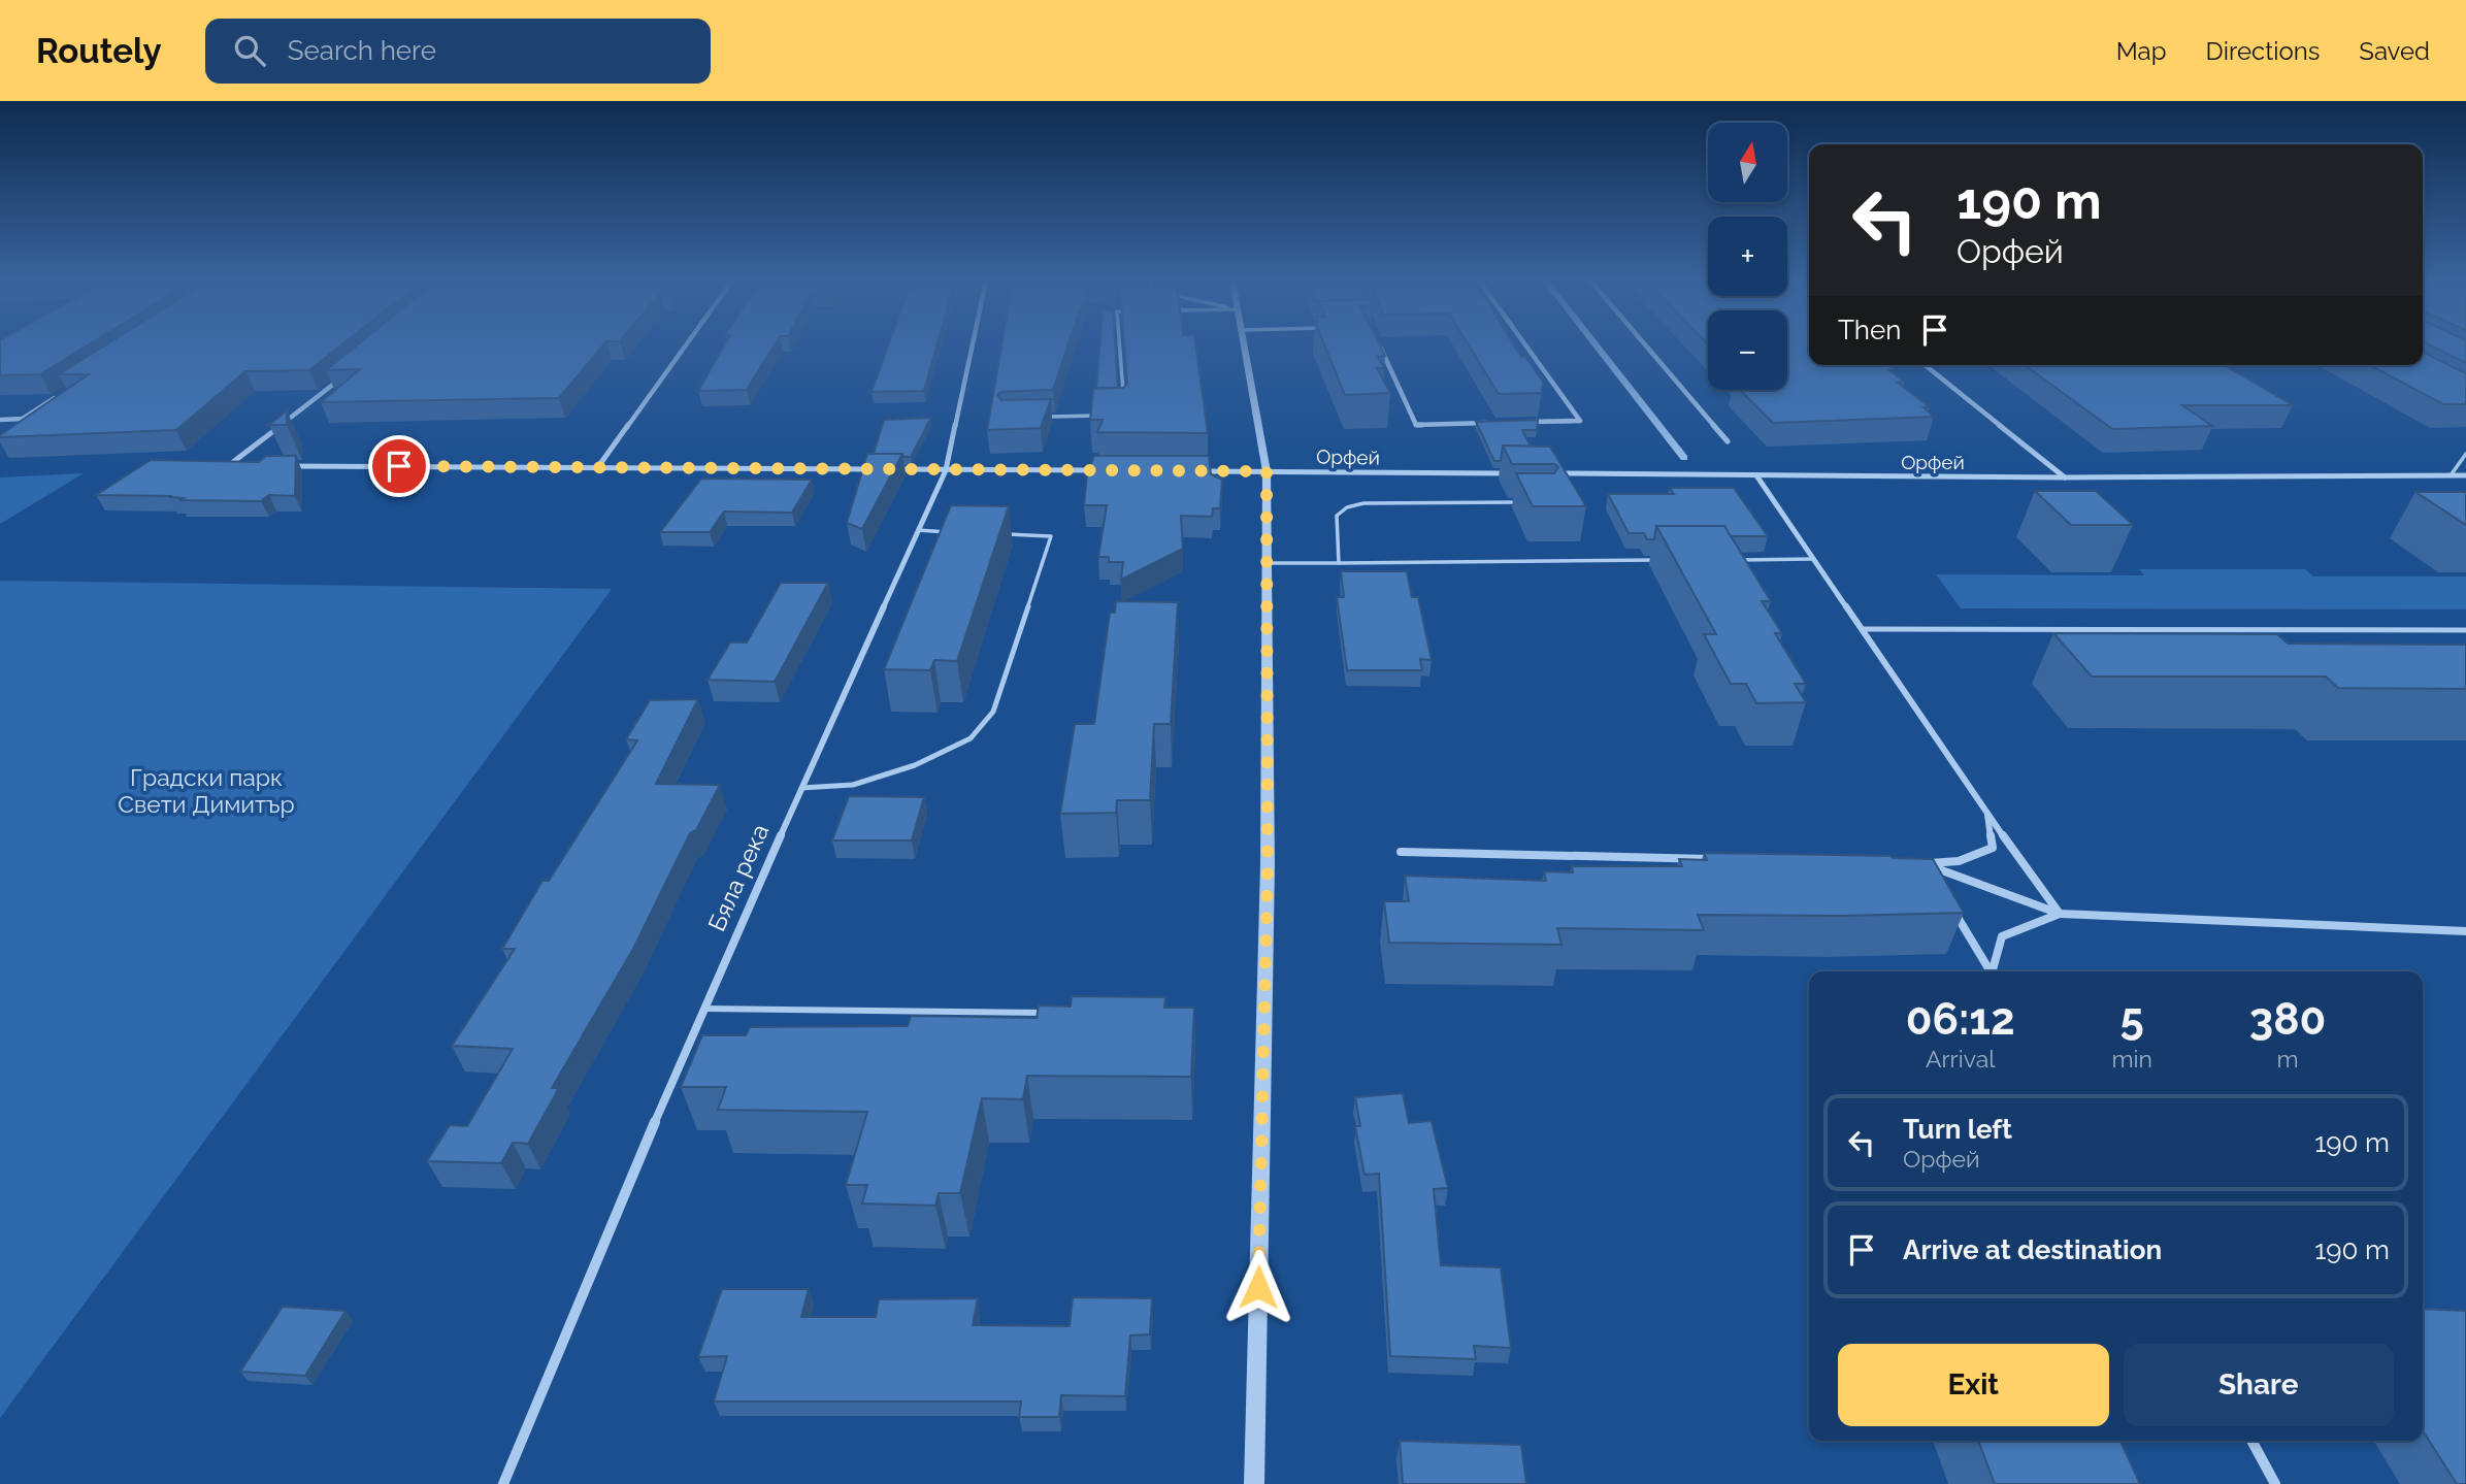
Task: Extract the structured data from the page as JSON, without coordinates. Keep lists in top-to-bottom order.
{
  "streets": {
    "street": ["Орфей", "Бяла река"]
  },
  "parks": ["Градски парк Свети Димитър"],
  "north": "top",
  "page": {
    "header": "Routely",
    "search": "Search here",
    "nav": ["Map", "Directions", "Saved"],
    "map_buttons": ["+", "−"],
    "turn": ["190 m", "Орфей"],
    "then": "Then",
    "eta": [
      "06:12",
      "Arrival",
      "5",
      "min",
      "380",
      "m"
    ],
    "list": [
      {
        "name": "Turn left",
        "note": "Орфей",
        "value": "190 m"
      },
      {
        "name": "Arrive at destination",
        "value": "190 m"
      }
    ],
    "buttons": ["Exit", "Share"]
  }
}
